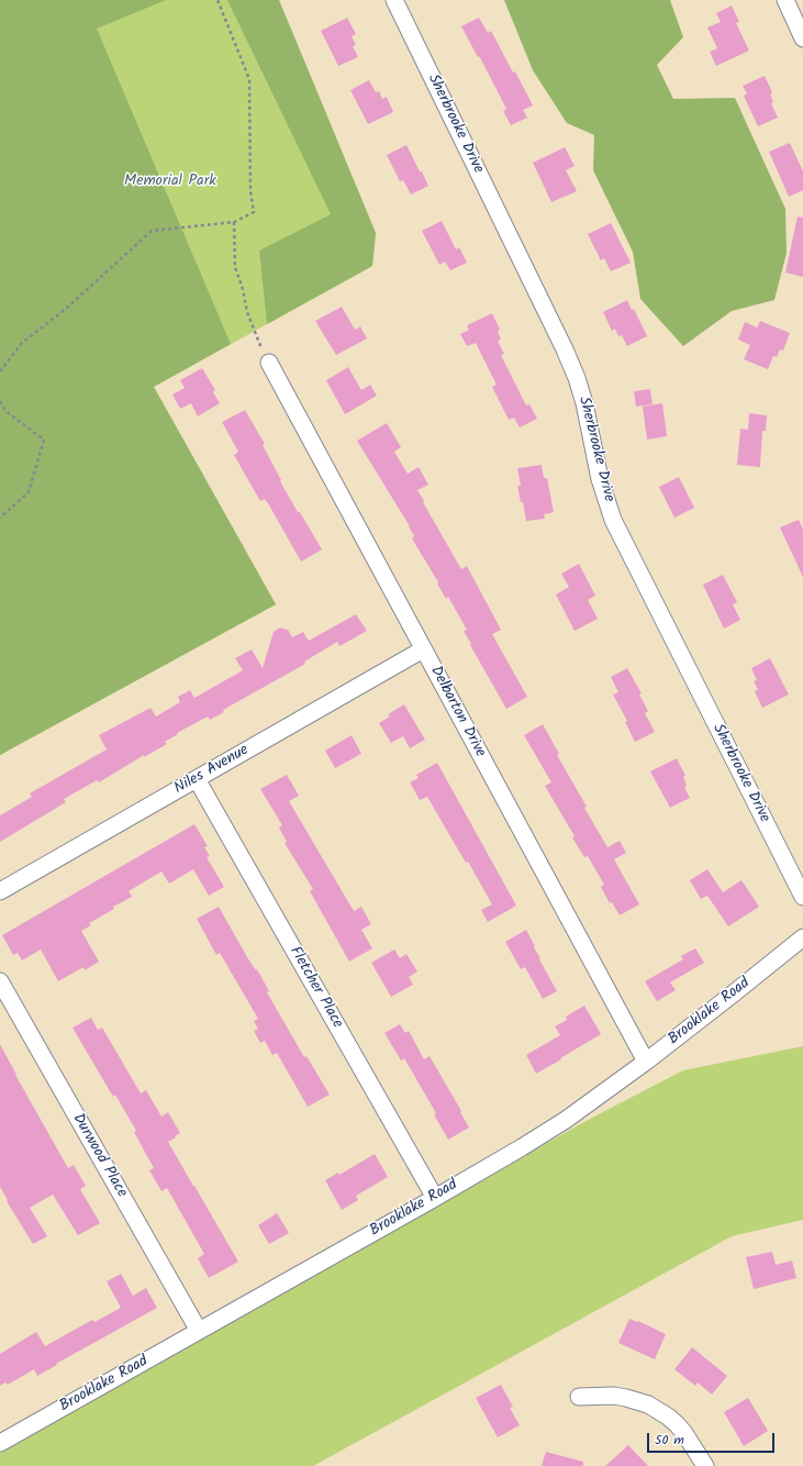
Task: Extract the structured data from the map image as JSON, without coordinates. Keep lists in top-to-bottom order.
{
  "streets": {
    "street": [
      "Sherbrooke Drive",
      "Delbarton Drive",
      "Niles Avenue",
      "Fletcher Place",
      "Brooklake Road",
      "Durwood Place"
    ]
  },
  "crossings": [
    ["Delbarton Drive", "Niles Avenue"],
    ["Delbarton Drive", "Brooklake Road"],
    ["Niles Avenue", "Fletcher Place"],
    ["Fletcher Place", "Brooklake Road"],
    ["Brooklake Road", "Durwood Place"]
  ],
  "parks": ["Memorial Park"],
  "scale_bar": "50 m"
}
